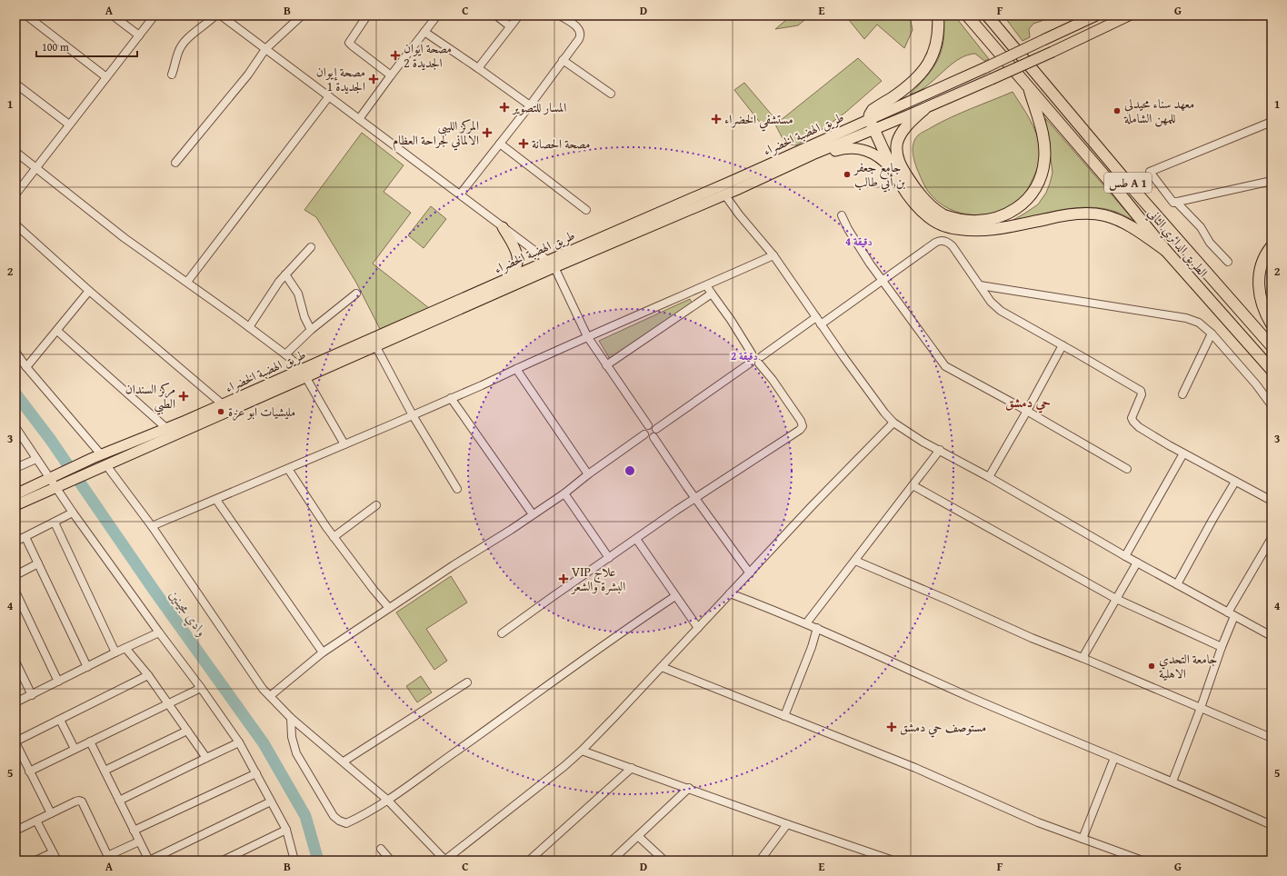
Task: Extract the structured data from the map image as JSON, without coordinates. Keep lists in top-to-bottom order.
{
  "streets": {
    "highway": ["طس A 1", "الطريق الدائري الثاني"],
    "main road": ["طريق الهضبة الخضراء"]
  },
  "districts": ["حي دمشق"],
  "water": ["وادي مجينين"],
  "places": {
    "health": [
      "مصحة ايوان الجديدة 2",
      "مصحة إيوان الجديدة 1",
      "المسار للتصوير",
      "مستشفي الخضراء",
      "المركز الليبي الالماني لجراحة العظام",
      "مصحة الحصانة",
      "مركز السندان الطبي",
      "VIP علاج البشرة والشعر",
      "مستوصف حي دمشق"
    ],
    "other": [
      "معهد سناء محيدلي للمهن الشاملة",
      "جامع جعفر بن أبي طالب",
      "مليشيات ابو عزة",
      "جامعة التحدي الاهلية"
    ]
  },
  "scale_bar": "100 m",
  "grid": {
    "columns": [
      "A",
      "B",
      "C",
      "D",
      "E",
      "F",
      "G"
    ],
    "rows": [
      "1",
      "2",
      "3",
      "4",
      "5"
    ]
  },
  "rings": ["4 دقيقة", "2 دقيقة"]
}
